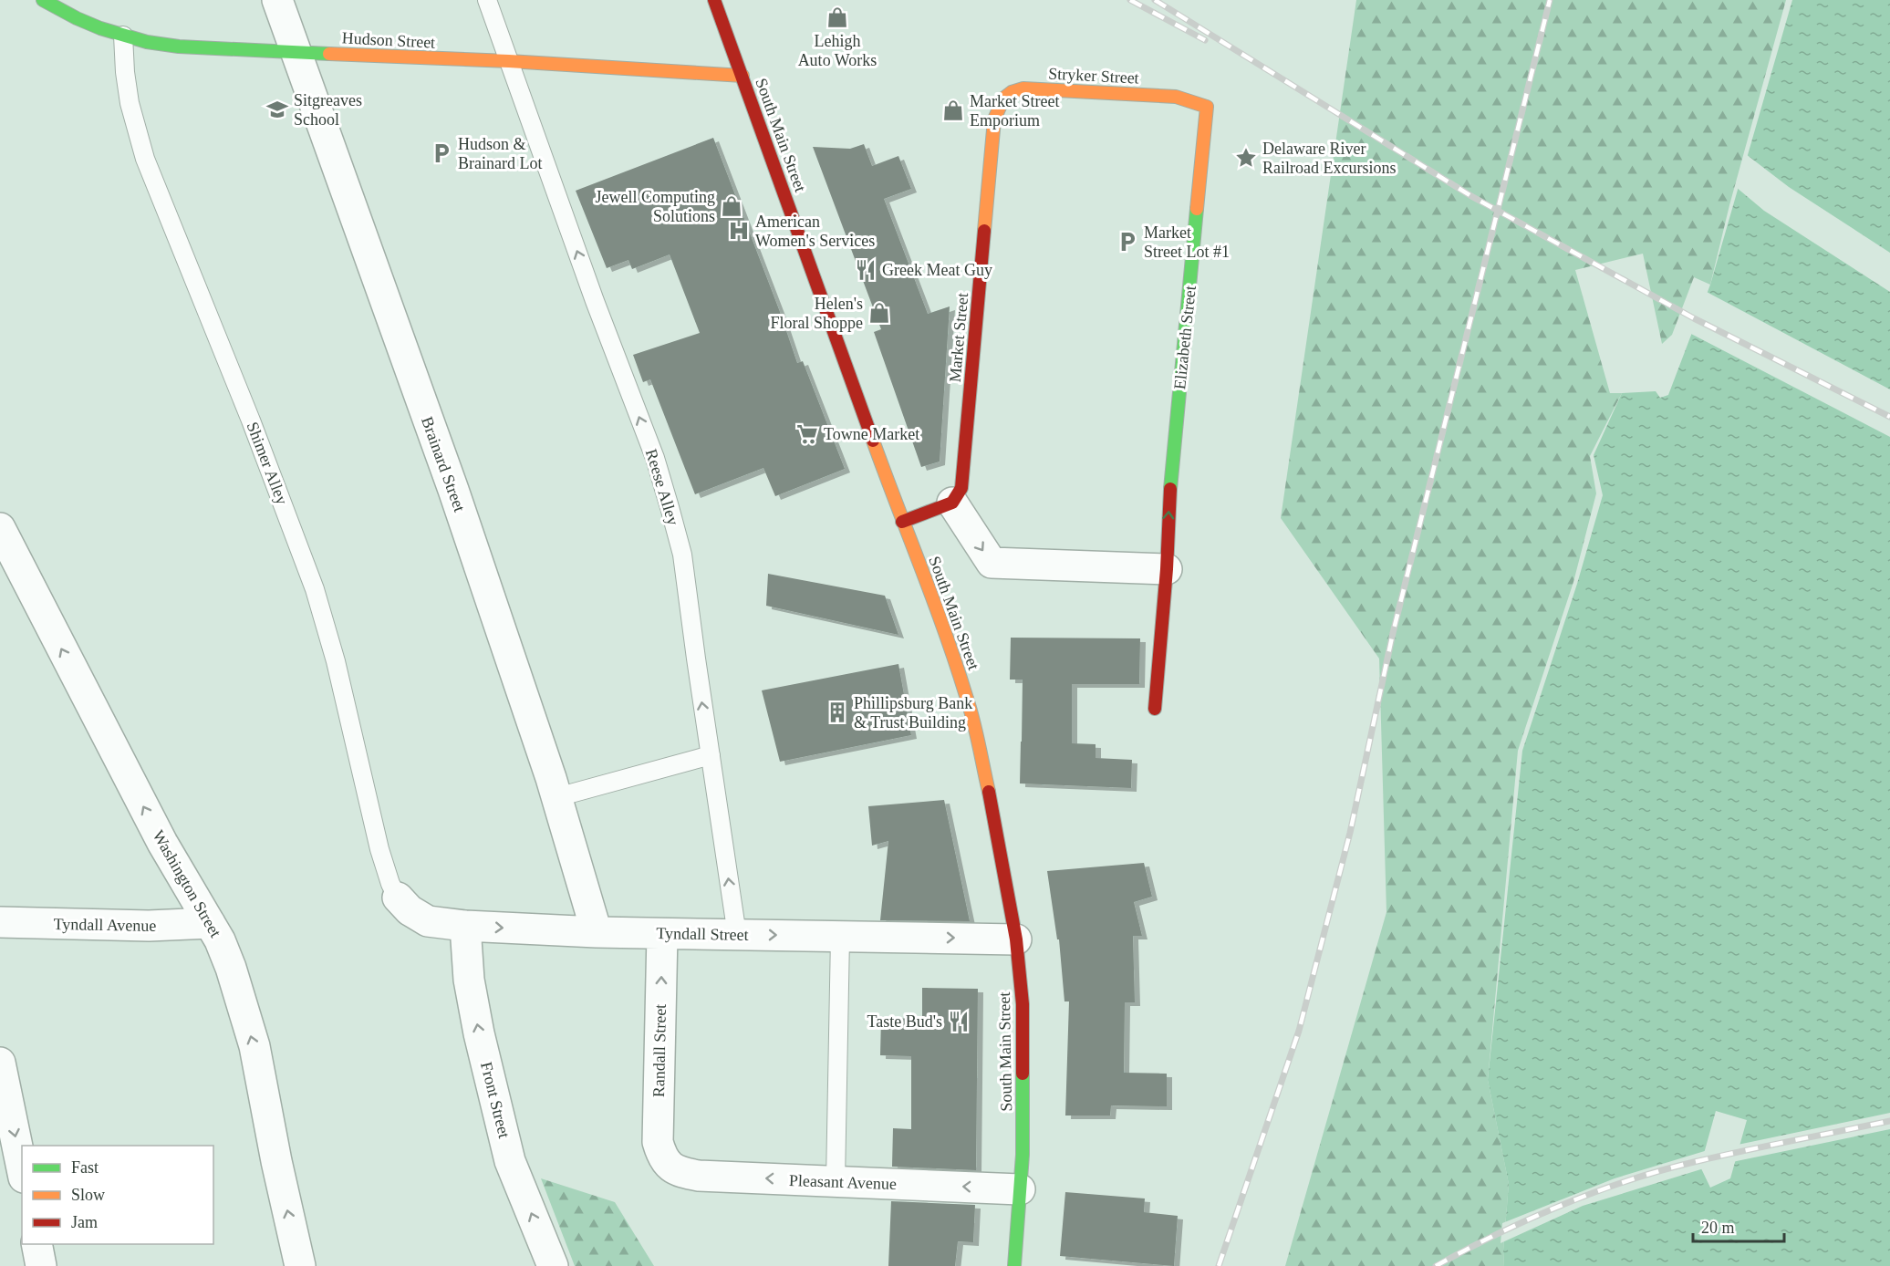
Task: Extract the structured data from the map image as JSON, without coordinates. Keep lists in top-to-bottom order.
{
  "streets": {
    "street": [
      "Hudson Street",
      "Stryker Street",
      "South Main Street",
      "Market Street",
      "Elizabeth Street",
      "Brainard Street",
      "Washington Street",
      "Tyndall Avenue",
      "Tyndall Street",
      "Randall Street",
      "Front Street",
      "Pleasant Avenue"
    ],
    "lane": ["Shimer Alley", "Reese Alley"]
  },
  "crossings": [
    ["Hudson Street", "South Main Street"],
    ["Hudson Street", "Shimer Alley"],
    ["Hudson Street", "Brainard Street"],
    ["Hudson Street", "Reese Alley"],
    ["Stryker Street", "Market Street"],
    ["Stryker Street", "Elizabeth Street"],
    ["South Main Street", "Tyndall Street"],
    ["South Main Street", "Pleasant Avenue"],
    ["Shimer Alley", "Tyndall Street"],
    ["Brainard Street", "Tyndall Street"],
    ["Reese Alley", "Tyndall Street"],
    ["Washington Street", "Tyndall Avenue"],
    ["Tyndall Street", "Randall Street"],
    ["Tyndall Street", "Front Street"],
    ["Randall Street", "Pleasant Avenue"]
  ],
  "one_way": [
    "Elizabeth Street",
    "Reese Alley",
    "Washington Street",
    "Tyndall Street",
    "Randall Street",
    "Front Street",
    "Pleasant Avenue"
  ],
  "places": {
    "shop": [
      "Lehigh Auto Works",
      "Market Street Emporium",
      "Jewell Computing Solutions",
      "Helen's Floral Shoppe"
    ],
    "school or university": ["Sitgreaves School"],
    "parking": ["Hudson & Brainard Lot", "Market Street Lot #1"],
    "place": ["Delaware River Railroad Excursions"],
    "hospital": ["American Women's Services"],
    "restaurant": ["Greek Meat Guy", "Taste Bud's"],
    "supermarket": ["Towne Market"],
    "building": ["Phillipsburg Bank & Trust Building"]
  },
  "legend": ["Fast", "Slow", "Jam"],
  "scale_bar": "20 m"
}
